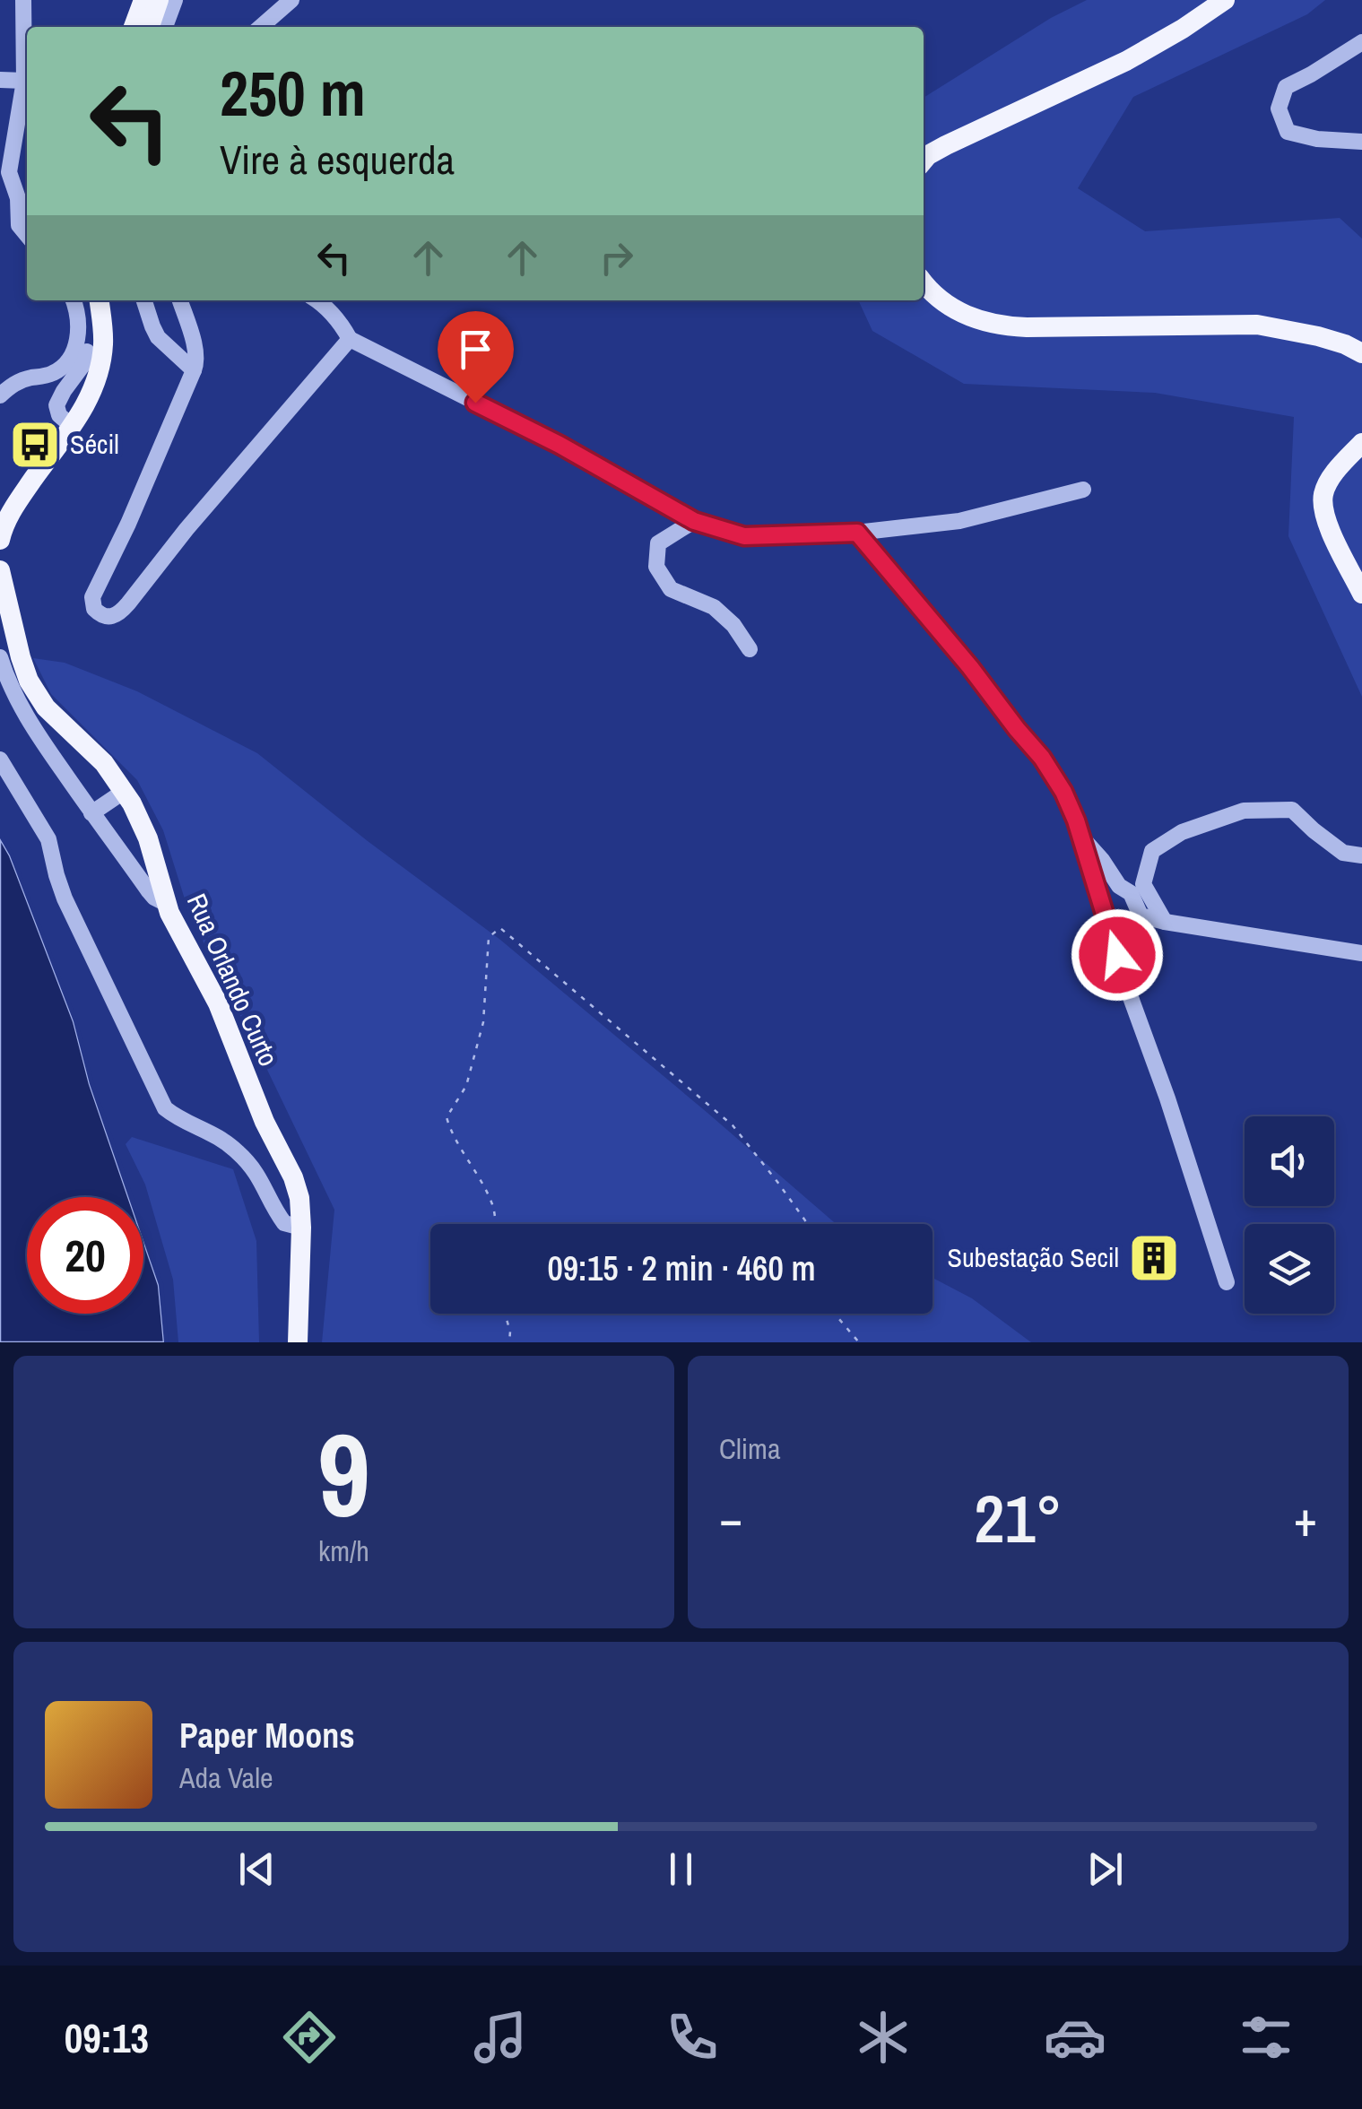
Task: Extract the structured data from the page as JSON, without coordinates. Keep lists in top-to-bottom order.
{
  "streets": {
    "main road": ["Rua Orlando Curto"]
  },
  "places": {
    "bus stop": ["Sécil"],
    "building": ["Subestação Secil"]
  },
  "page": {
    "turn": ["250 m", "Vire à esquerda"],
    "limit": "20",
    "trip": "09:15 · 2 min · 460 m",
    "tile": [
      ["9", "km/h"],
      "Clima"
    ],
    "heat": ["−", "21°", "+"],
    "song": ["Paper Moons", "Ada Vale"],
    "tabs": "09:13"
  }
}
